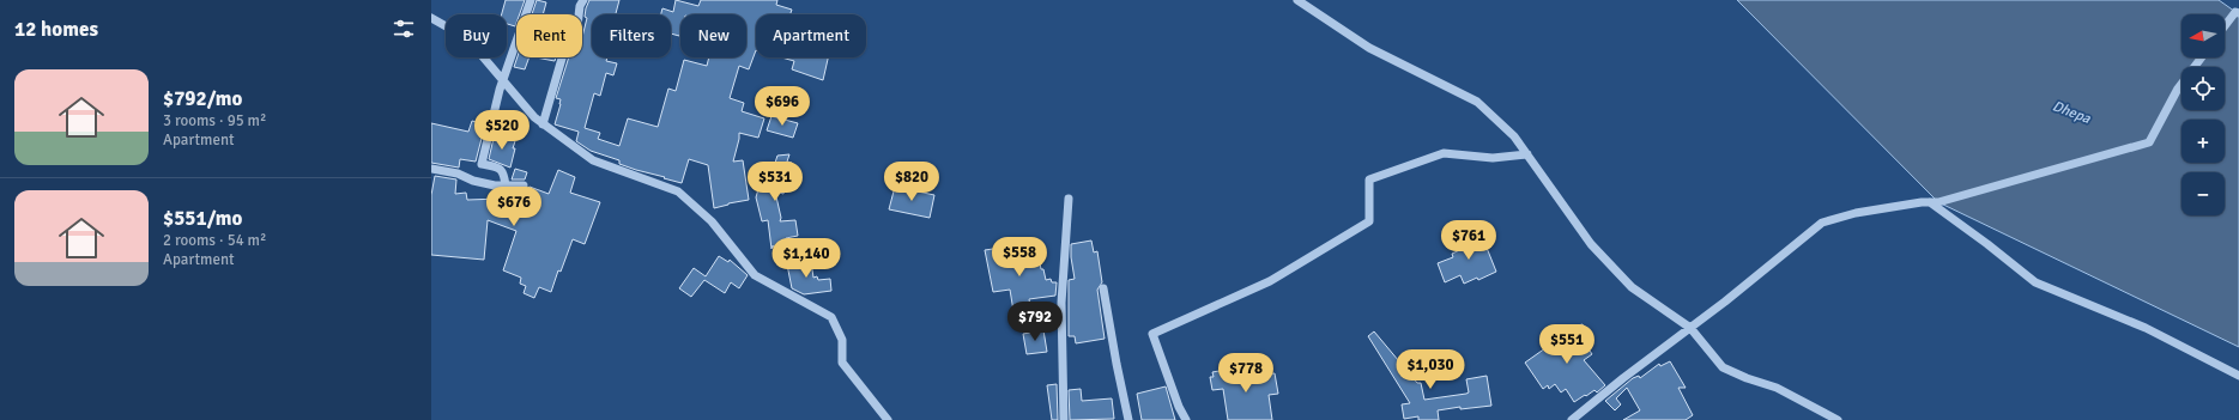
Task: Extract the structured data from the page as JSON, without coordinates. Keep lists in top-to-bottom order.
{
  "water": ["Dhepa"],
  "north": "left",
  "page": {
    "heading": "12 homes",
    "map_buttons": ["+", "−"],
    "chip": [
      "Buy",
      "Rent",
      "Filters",
      "New",
      "Apartment"
    ],
    "list": [
      {
        "name": "$792/mo",
        "note": "3 rooms · 95 m² · Apartment"
      },
      {
        "name": "$551/mo",
        "note": "2 rooms · 54 m² · Apartment"
      }
    ],
    "price": [
      "$696",
      "$520",
      "$531",
      "$820",
      "$676",
      "$761",
      "$558",
      "$1,140",
      "$792",
      "$551",
      "$1,030",
      "$778"
    ]
  }
}
